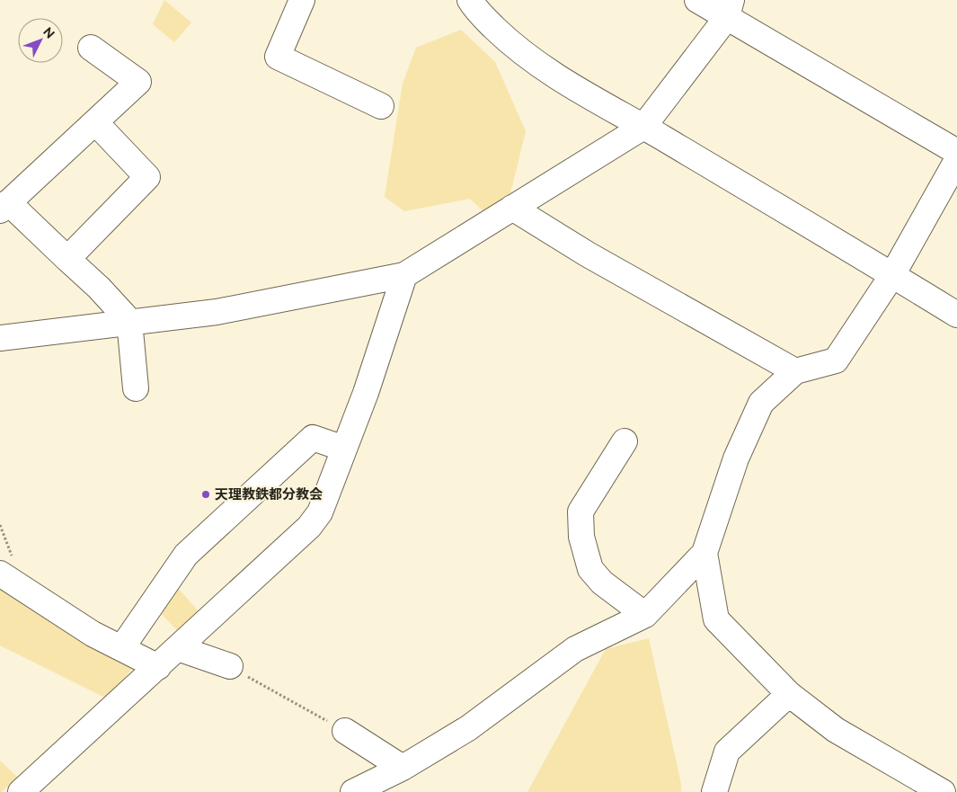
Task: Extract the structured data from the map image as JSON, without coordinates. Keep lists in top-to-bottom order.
{
  "places": ["天理教鉄都分教会"],
  "north": "top right"
}
